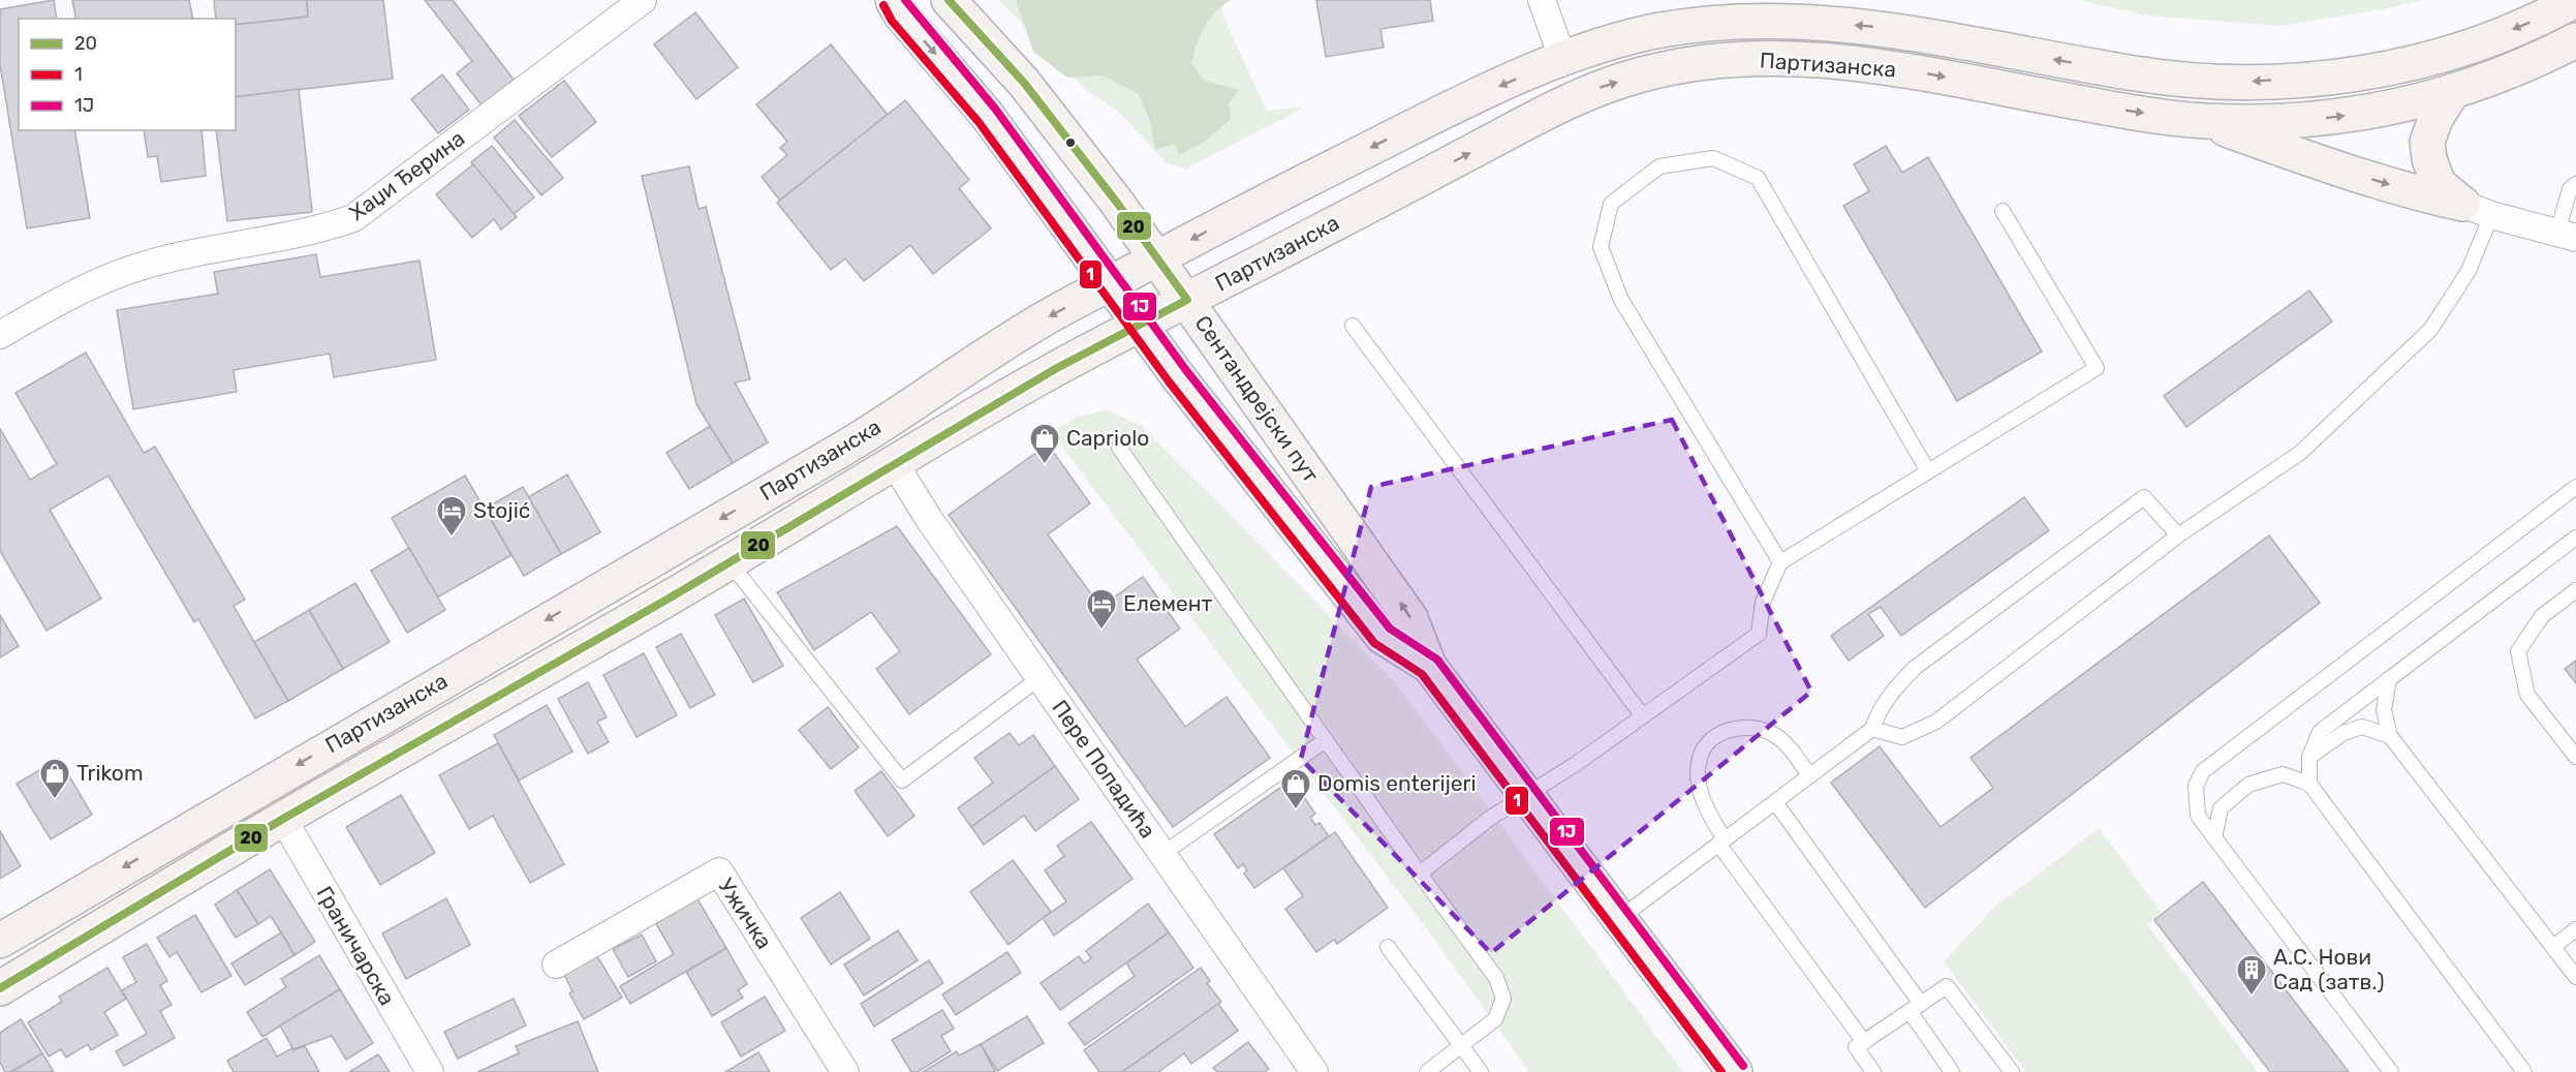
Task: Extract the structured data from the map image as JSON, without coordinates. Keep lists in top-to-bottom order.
{
  "streets": {
    "main road": ["Партизанска", "Сентандрејски пут"],
    "street": [
      "Хаџи Ђерина",
      "Пере Попадића",
      "Ужичка",
      "Граничарска"
    ]
  },
  "crossings": [
    ["Партизанска", "Сентандрејски пут"],
    ["Партизанска", "Пере Попадића"],
    ["Партизанска", "Граничарска"]
  ],
  "places": {
    "shop": ["Capriolo", "Trikom", "Domis enterijeri"],
    "hotel": ["Stojić", "Елемент"],
    "building": ["А.С. Нови Сад (затв.)"]
  },
  "lines": ["transit line 20", "transit line 1J", "transit line 1"],
  "legend": ["20", "1", "1J"]
}
